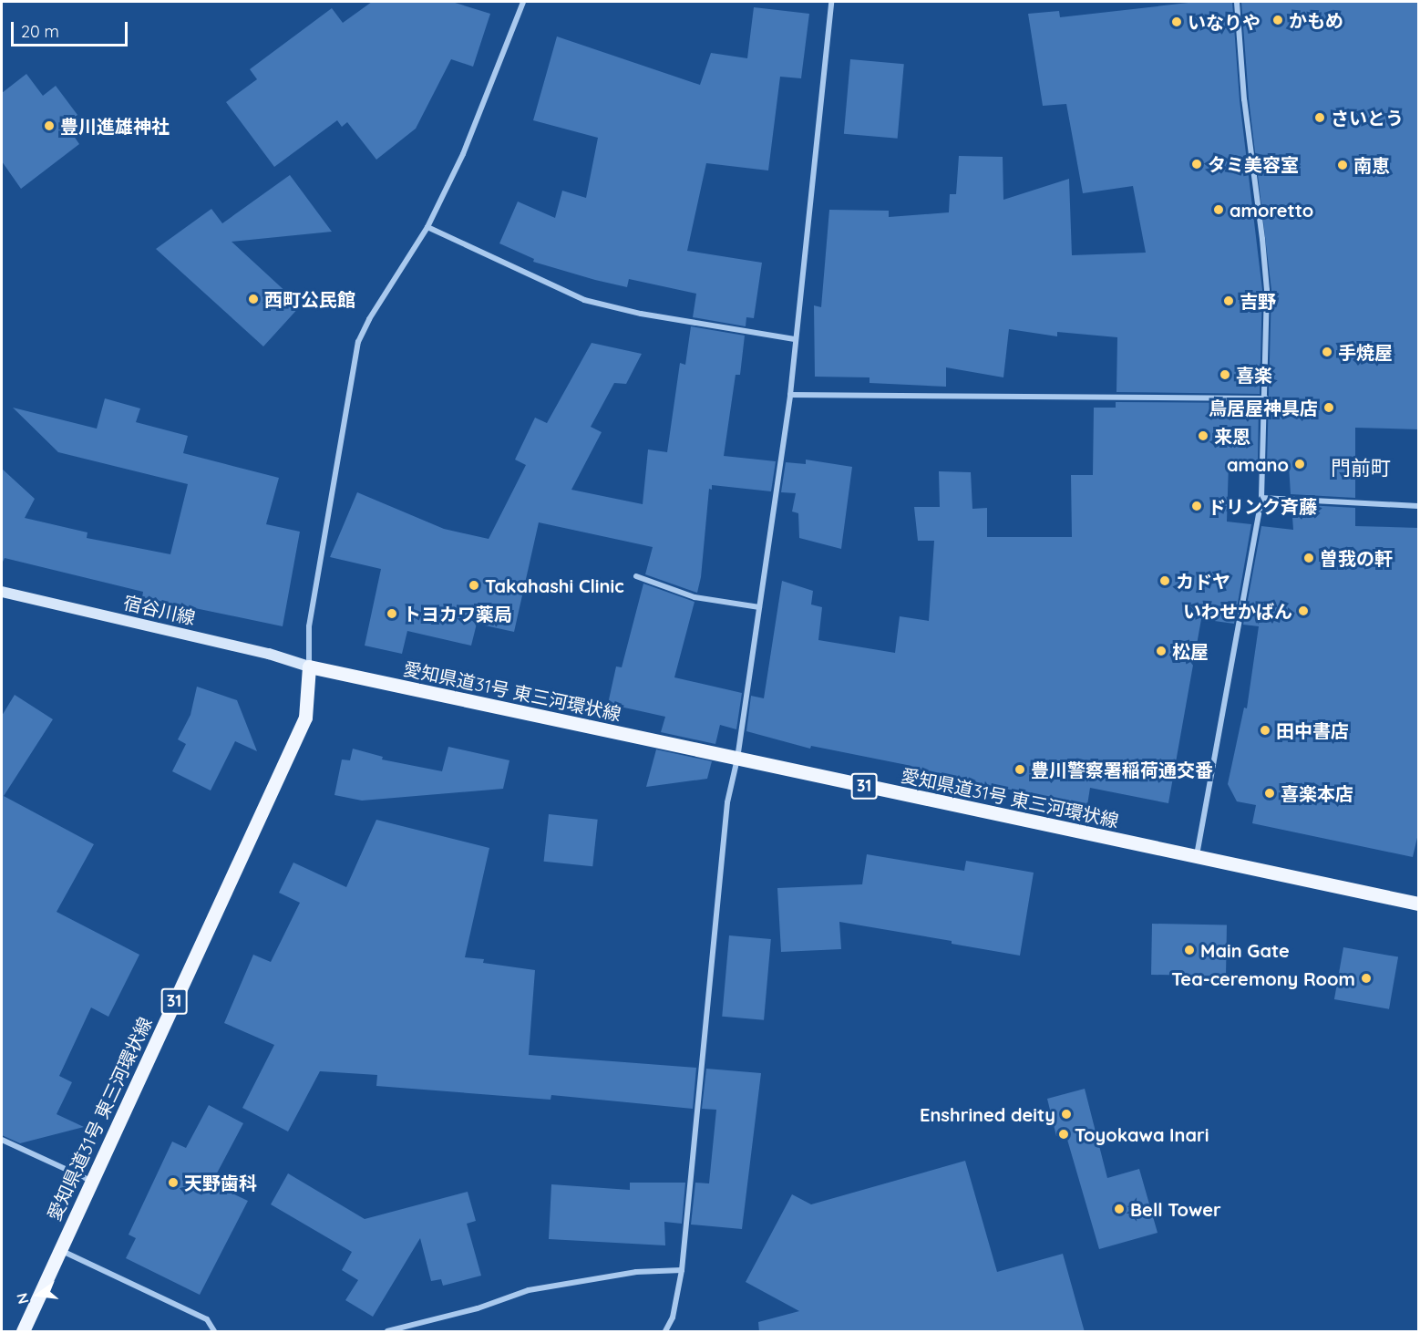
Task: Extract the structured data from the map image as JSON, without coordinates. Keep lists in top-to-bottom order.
{
  "streets": {
    "main road": ["宿谷川線", "愛知県道31号 東三河環状線", "31"]
  },
  "crossings": [
    ["宿谷川線", "愛知県道31号 東三河環状線"]
  ],
  "districts": ["門前町"],
  "places": [
    "かもめ",
    "いなりや",
    "さいとう",
    "豊川進雄神社",
    "タミ美容室",
    "南恵",
    "amoretto",
    "西町公民館",
    "吉野",
    "手焼屋",
    "喜楽",
    "鳥居屋神具店",
    "来恩",
    "amano",
    "ドリンク斉藤",
    "曽我の軒",
    "カドヤ",
    "Takahashi Clinic",
    "いわせかばん",
    "トヨカワ薬局",
    "松屋",
    "田中書店",
    "豊川警察署稲荷通交番",
    "喜楽本店",
    "Main Gate",
    "Tea-ceremony Room",
    "Enshrined deity",
    "Toyokawa Inari",
    "天野歯科",
    "Bell Tower"
  ],
  "scale_bar": "20 m",
  "north": "left"
}
